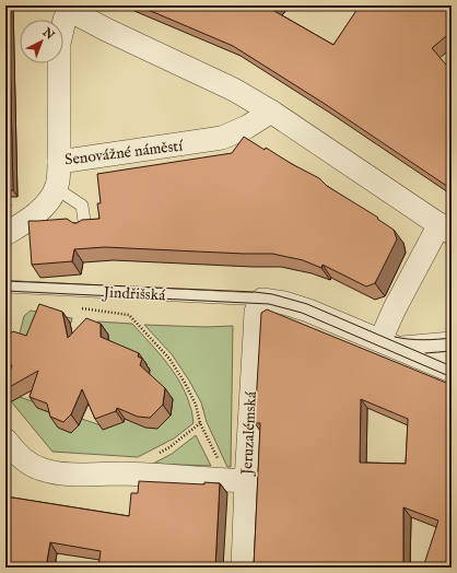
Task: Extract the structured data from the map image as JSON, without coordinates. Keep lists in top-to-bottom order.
{
  "streets": {
    "street": ["Senovážné náměstí", "Jeruzalémská"],
    "lane": ["Jindřišská"]
  },
  "crossings": [
    ["Jindřišská", "Jeruzalémská"]
  ],
  "north": "top right"
}
